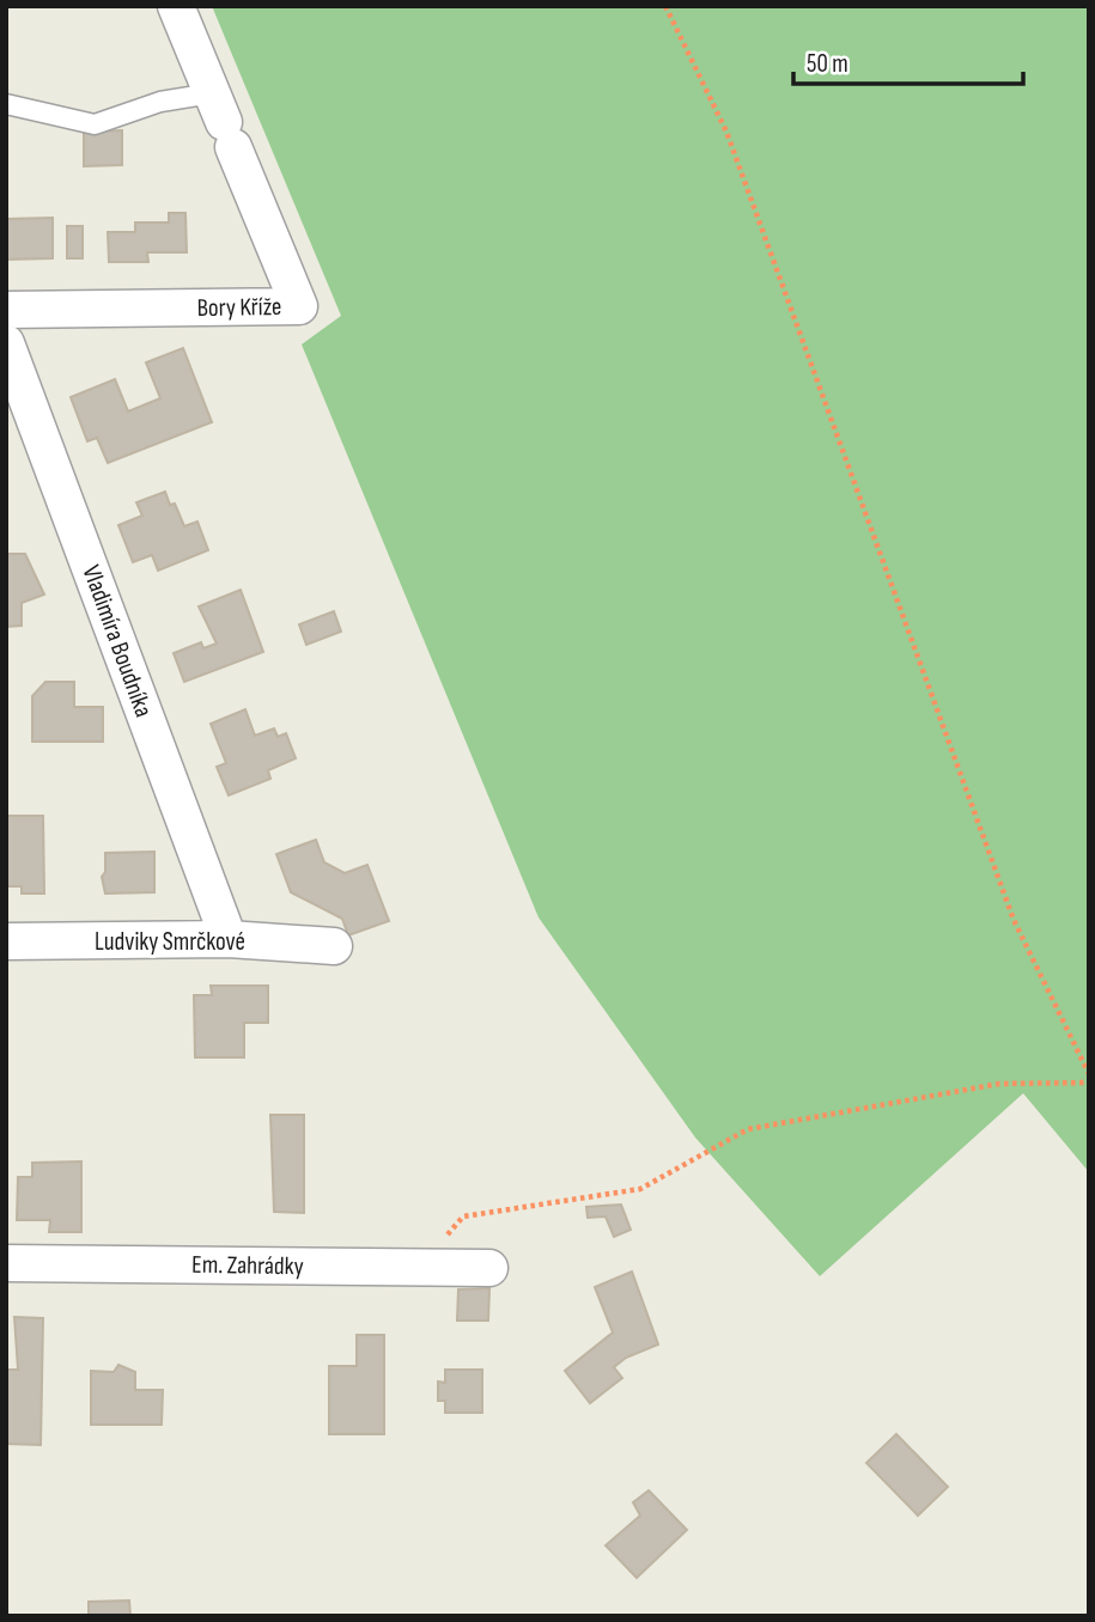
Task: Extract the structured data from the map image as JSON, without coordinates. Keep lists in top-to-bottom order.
{
  "streets": {
    "street": [
      "Bory Kříže",
      "Vladimíra Boudníka",
      "Ludviky Smrčkové",
      "Em. Zahrádky"
    ]
  },
  "crossings": [
    ["Vladimíra Boudníka", "Ludviky Smrčkové"]
  ],
  "scale_bar": "50 m"
}
